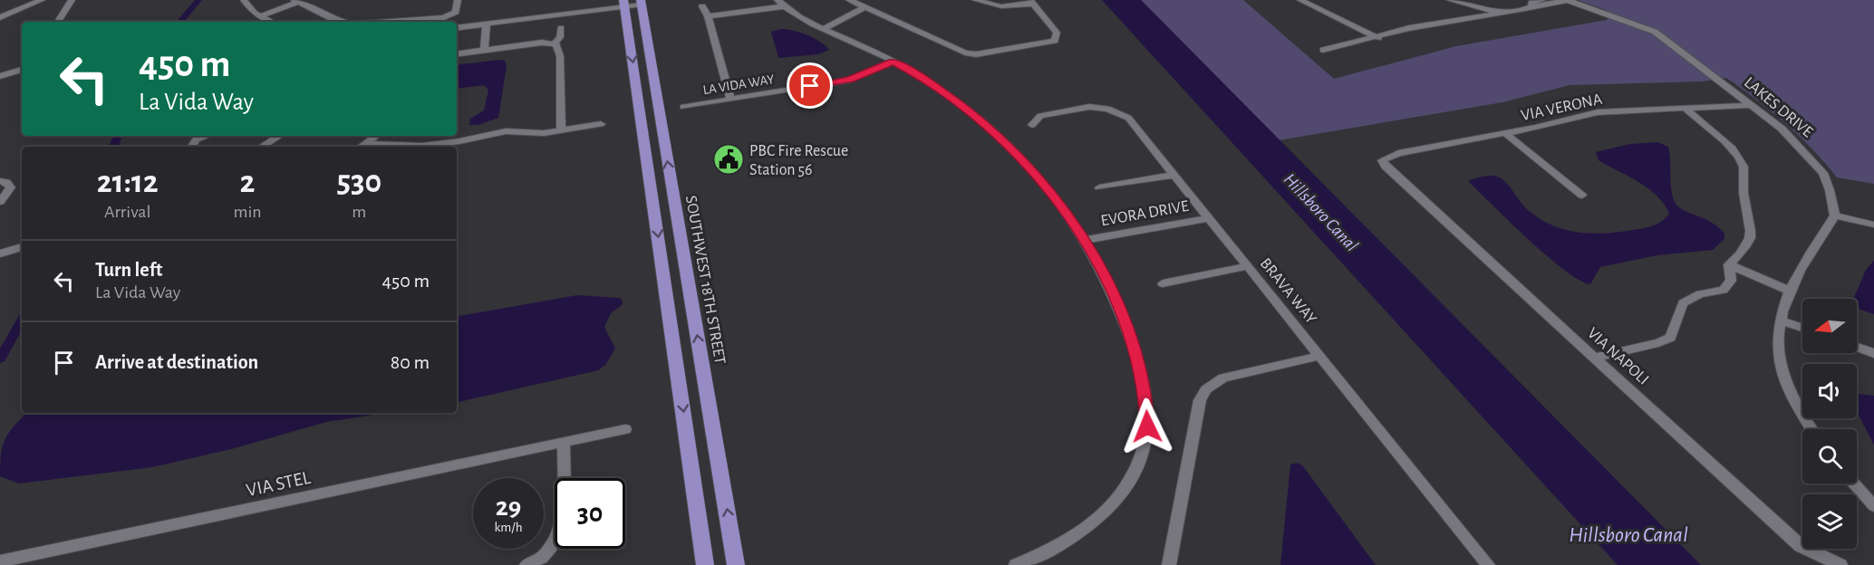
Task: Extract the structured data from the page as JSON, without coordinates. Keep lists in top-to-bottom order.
{
  "streets": {
    "main road": ["SOUTHWEST 18TH STREET"],
    "street": [
      "LA VIDA WAY",
      "VIA VERONA",
      "LAKES DRIVE",
      "EVORA DRIVE",
      "BRAVA WAY",
      "VIA NAPOLI",
      "VIA STEL"
    ]
  },
  "crossings": [
    ["VIA VERONA", "LAKES DRIVE"],
    ["VIA VERONA", "VIA NAPOLI"],
    ["EVORA DRIVE", "BRAVA WAY"]
  ],
  "water": ["Hillsboro Canal"],
  "places": {
    "public building": ["PBC Fire Rescue Station 56"]
  },
  "north": "left",
  "page": {
    "turn": ["450 m", "La Vida Way"],
    "eta": [
      "21:12",
      "Arrival",
      "2",
      "min",
      "530",
      "m"
    ],
    "list": [
      {
        "name": "Turn left",
        "note": "La Vida Way",
        "value": "450 m"
      },
      {
        "name": "Arrive at destination",
        "value": "80 m"
      }
    ],
    "speed": "29 km/h",
    "limit": "30"
  }
}
